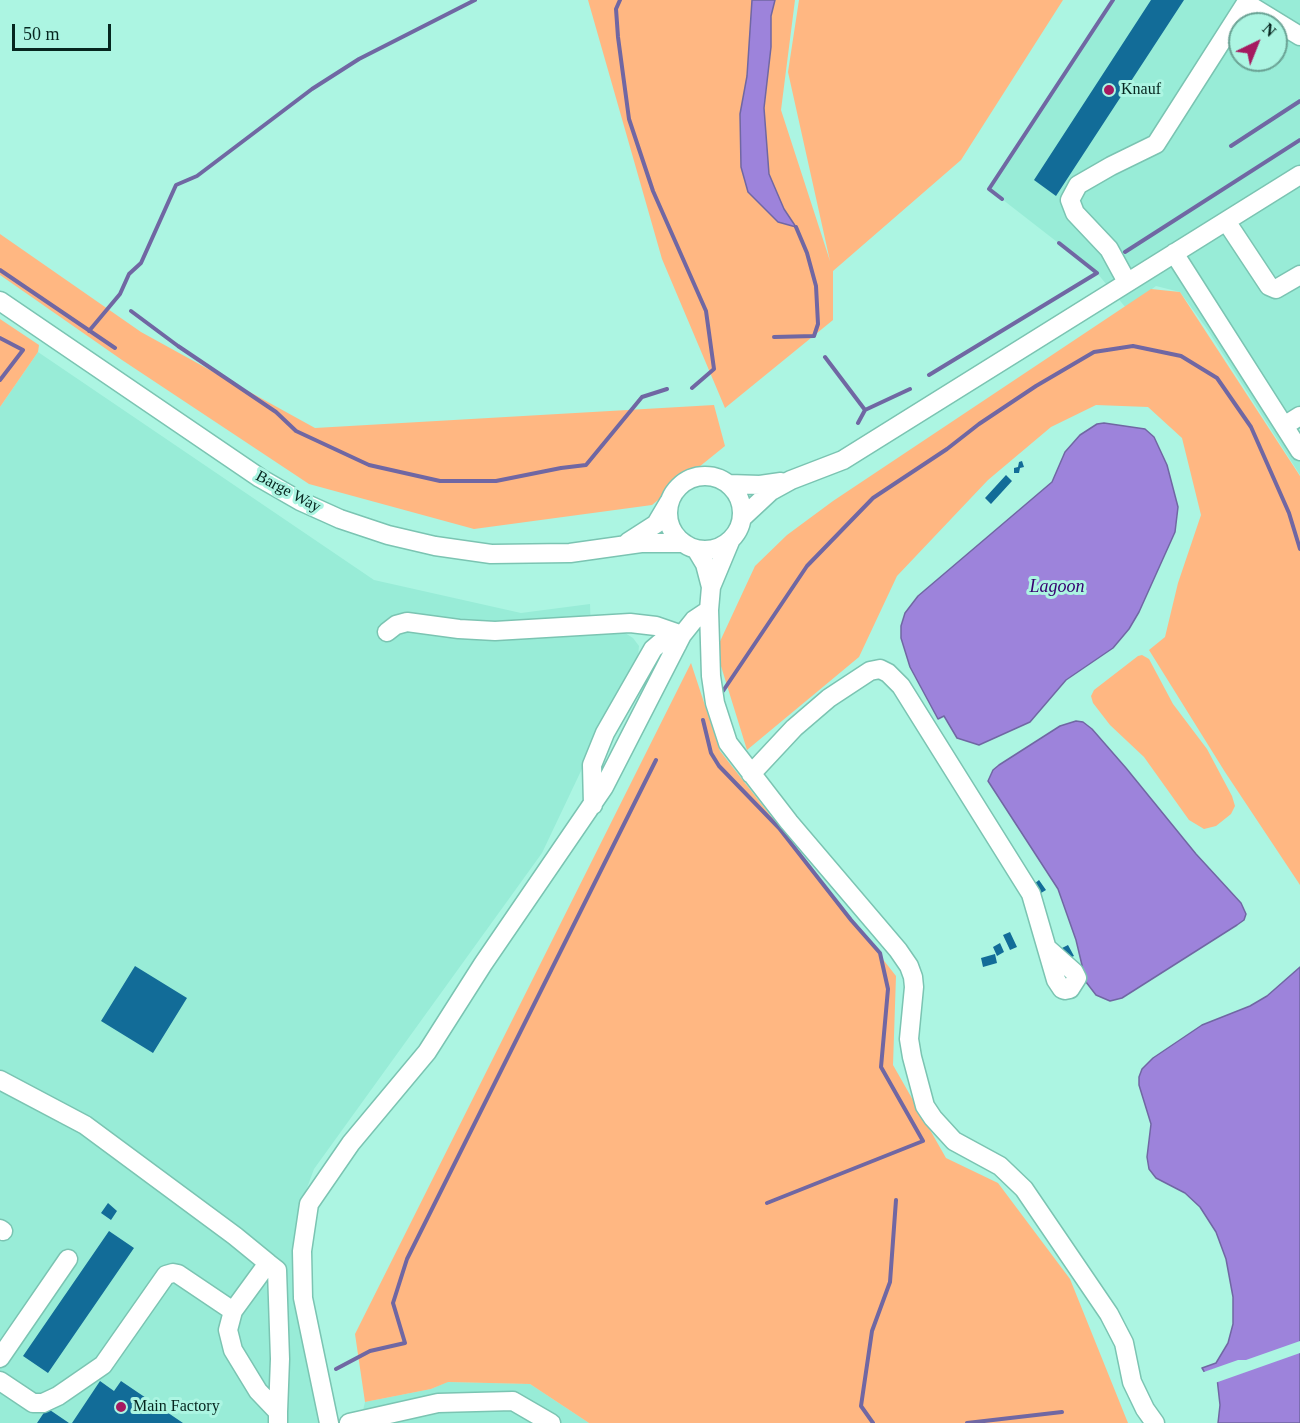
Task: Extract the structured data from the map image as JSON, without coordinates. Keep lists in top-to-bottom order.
{
  "streets": {
    "street": ["Barge Way"]
  },
  "water": ["Lagoon"],
  "places": ["Knauf", "Main Factory"],
  "scale_bar": "50 m",
  "north": "top right"
}
